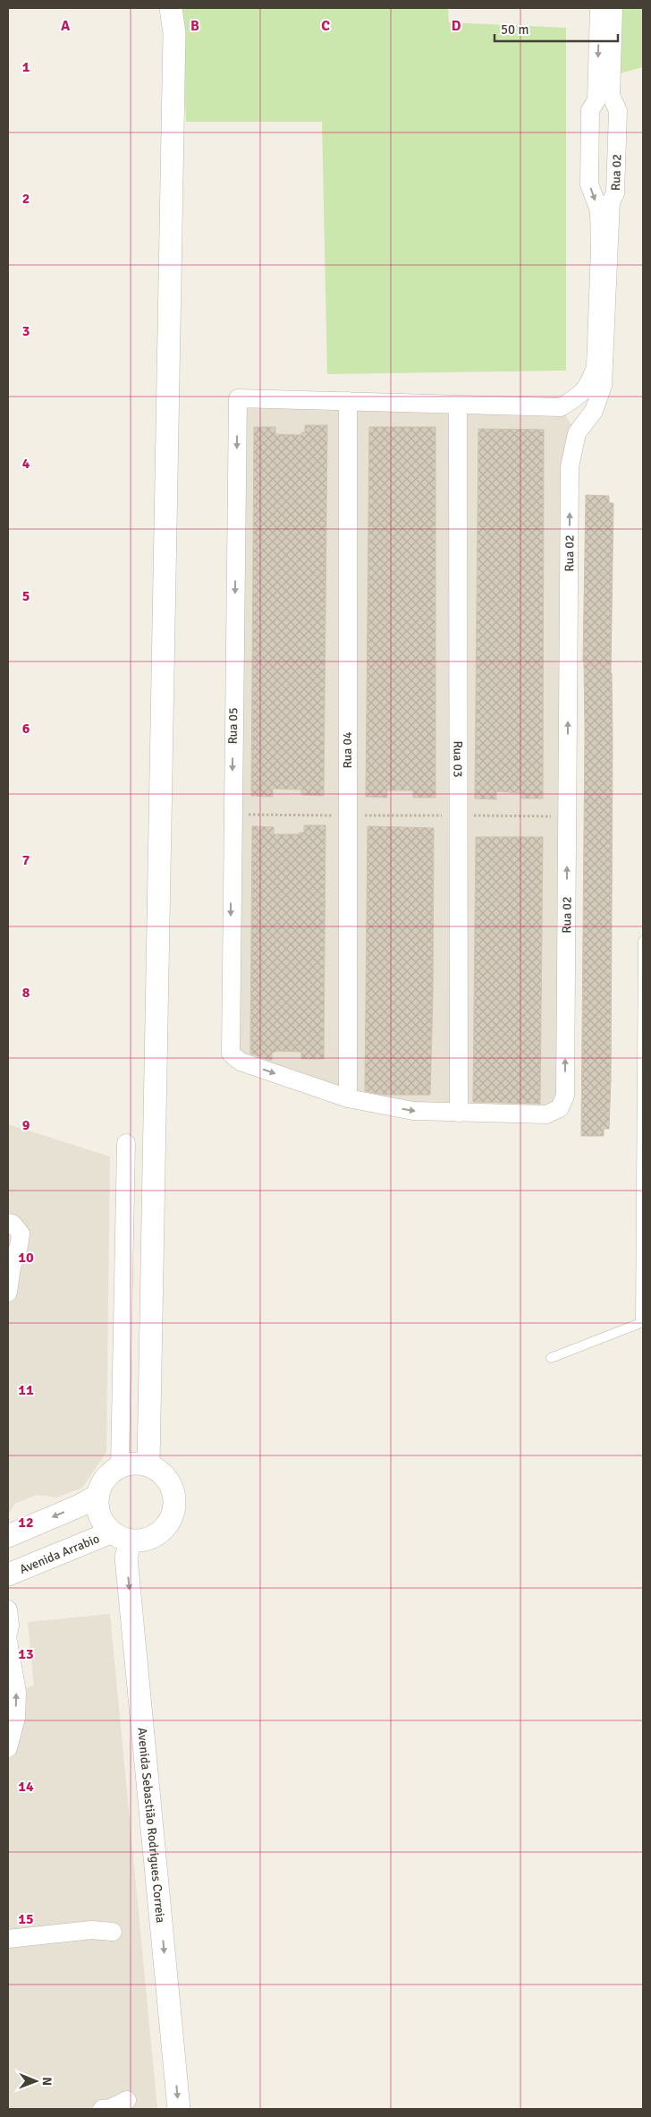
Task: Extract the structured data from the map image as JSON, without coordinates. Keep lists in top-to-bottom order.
{
  "streets": {
    "street": [
      "Rua 02",
      "Rua 05",
      "Rua 04",
      "Rua 03",
      "Avenida Arrabio",
      "Avenida Sebastião Rodrigues Correia"
    ]
  },
  "crossings": [
    ["Rua 02", "Rua 03"],
    ["Rua 05", "Rua 04"],
    ["Avenida Arrabio", "Avenida Sebastião Rodrigues Correia"]
  ],
  "one_way": ["Rua 02", "Avenida Sebastião Rodrigues Correia"],
  "scale_bar": "50 m",
  "north": "right",
  "grid": {
    "columns": [
      "A",
      "B",
      "C",
      "D"
    ],
    "rows": [
      "1",
      "2",
      "3",
      "4",
      "5",
      "6",
      "7",
      "8",
      "9",
      "10",
      "11",
      "12",
      "13",
      "14",
      "15"
    ]
  }
}
